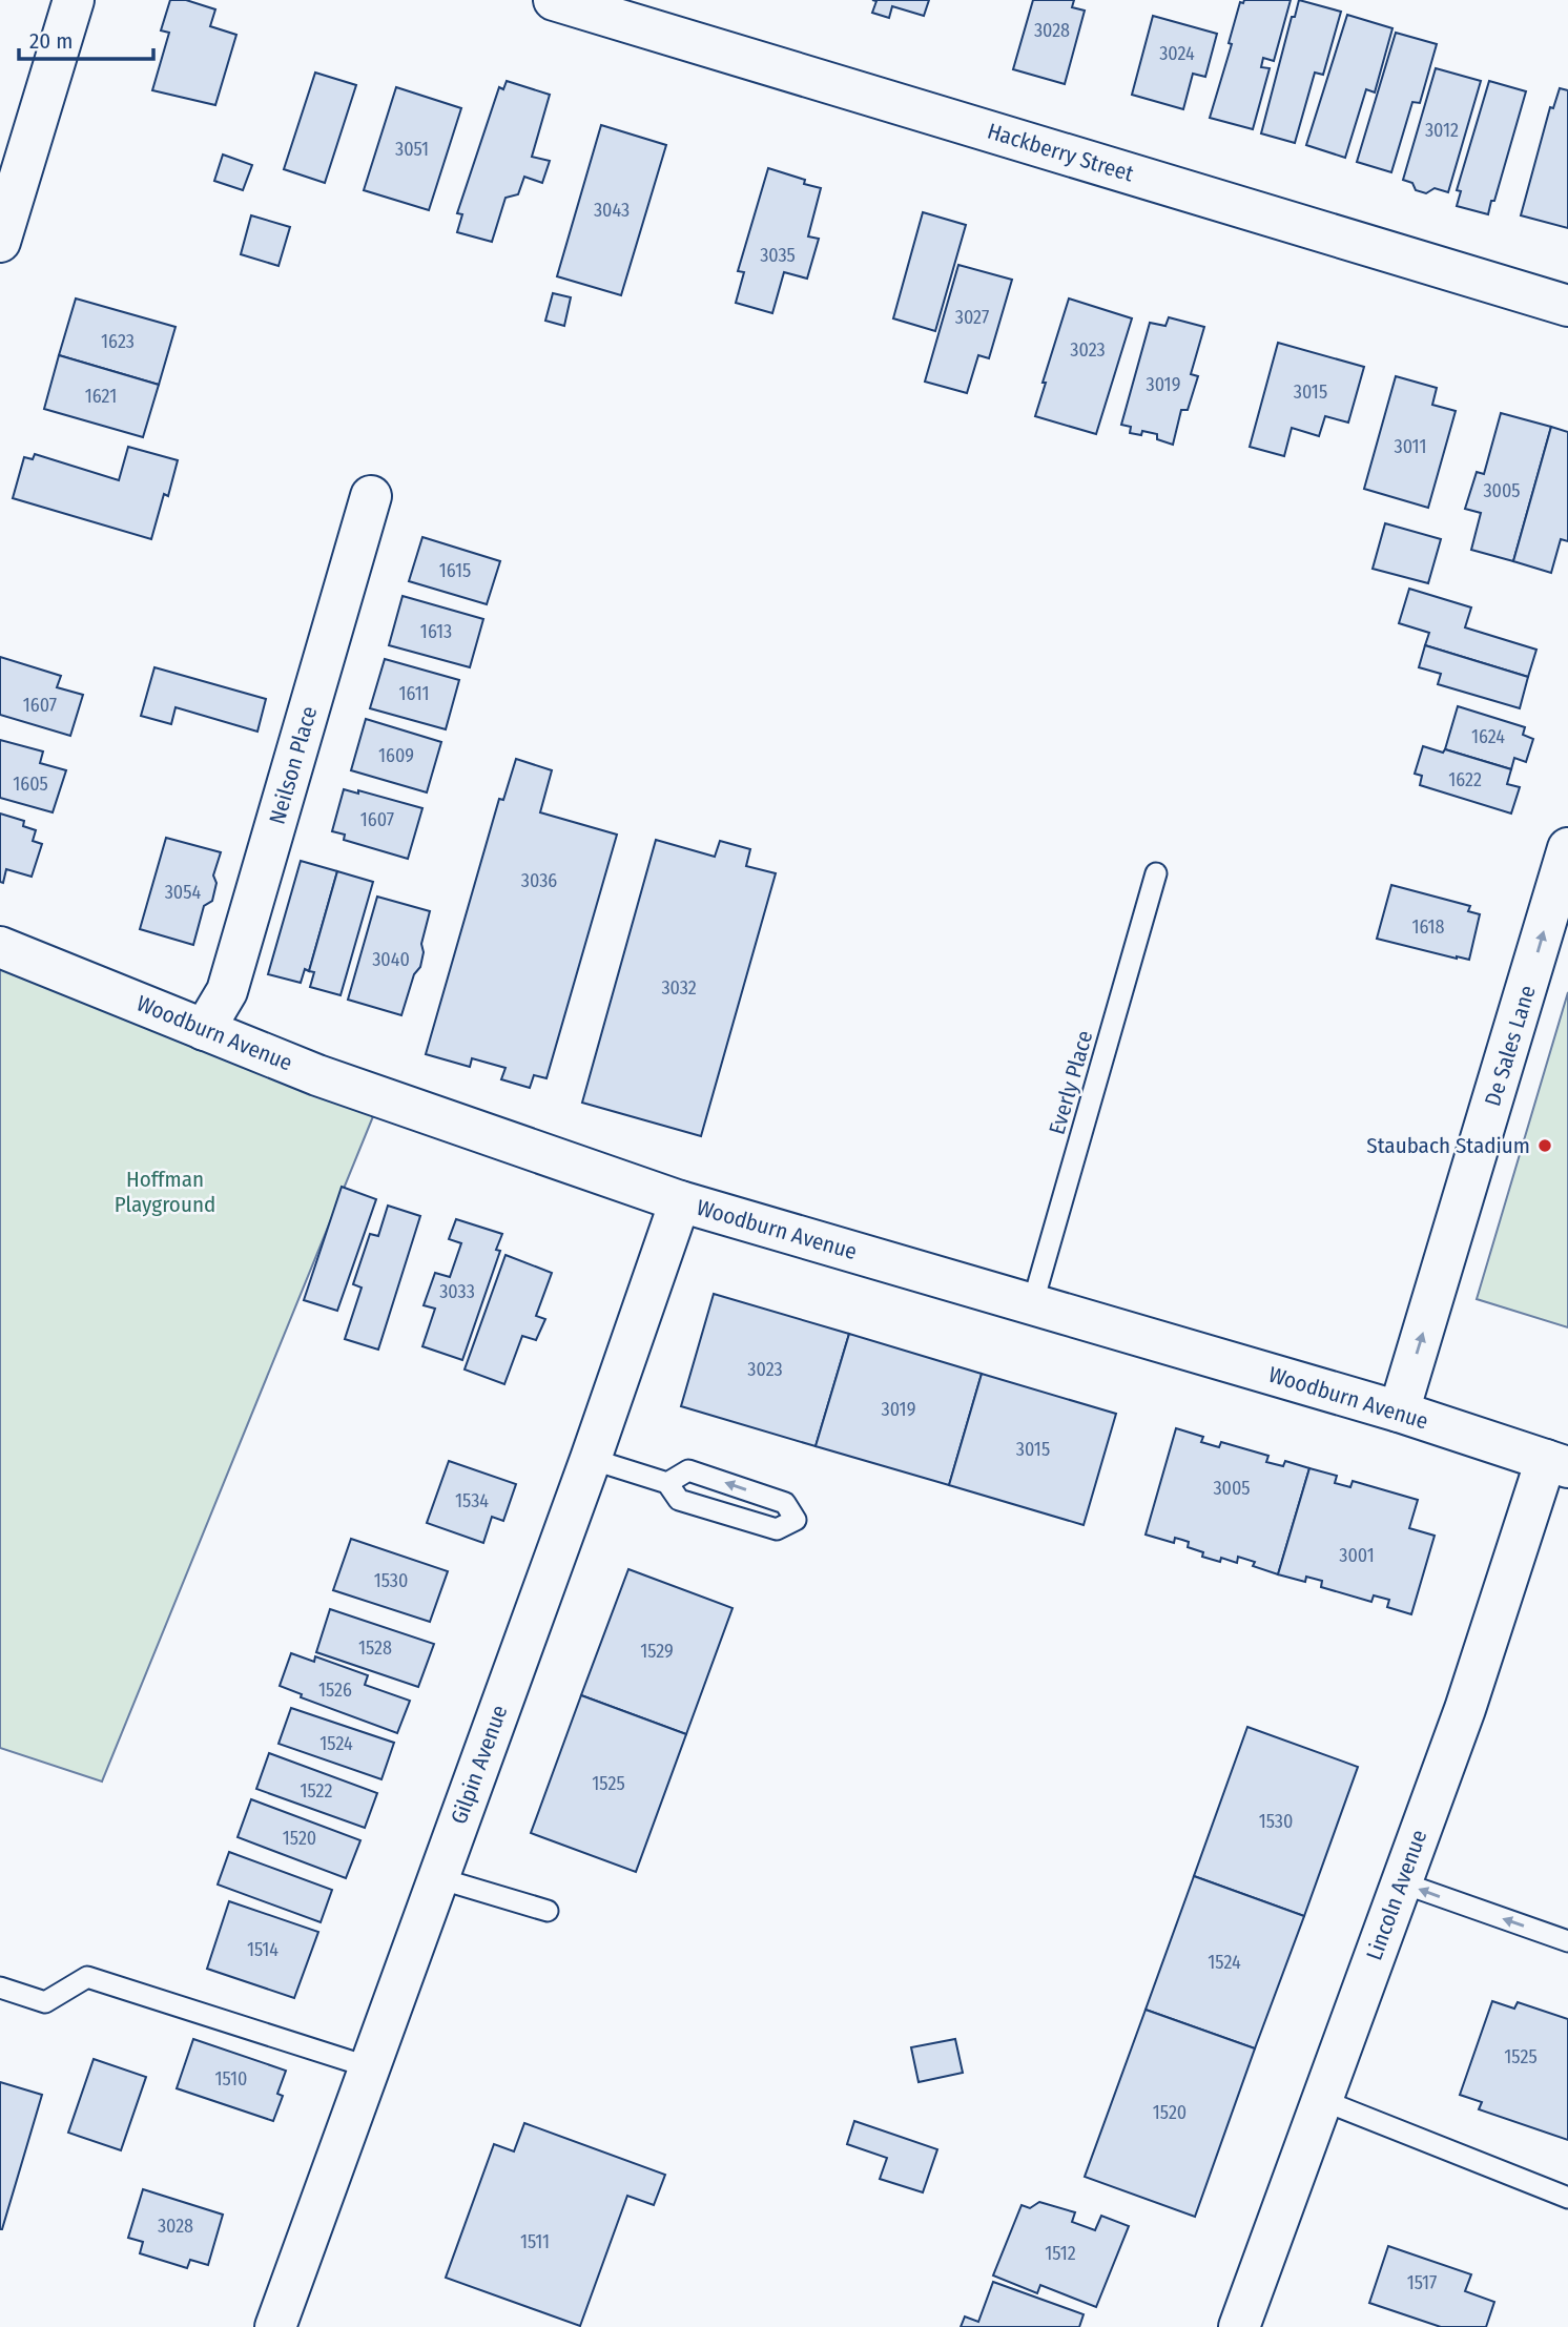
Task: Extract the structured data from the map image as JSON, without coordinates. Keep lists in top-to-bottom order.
{
  "streets": {
    "street": [
      "Hackberry Street",
      "Neilson Place",
      "Woodburn Avenue",
      "De Sales Lane",
      "Gilpin Avenue",
      "Lincoln Avenue"
    ],
    "lane": ["Everly Place"]
  },
  "crossings": [
    ["Neilson Place", "Woodburn Avenue"],
    ["Woodburn Avenue", "De Sales Lane"],
    ["Woodburn Avenue", "Everly Place"],
    ["Woodburn Avenue", "Gilpin Avenue"],
    ["Woodburn Avenue", "Lincoln Avenue"]
  ],
  "one_way": ["De Sales Lane"],
  "parks": ["Hoffman Playground"],
  "places": ["Staubach Stadium"],
  "house_numbers": [
    "3028",
    "3024",
    "3012",
    "3051",
    "3043",
    "3035",
    "3027",
    "1623",
    "3023",
    "3019",
    "3015",
    "1621",
    "3011",
    "3005",
    "1615",
    "1613",
    "1611",
    "1607",
    "1624",
    "1609",
    "1622",
    "1605",
    "1607",
    "3036",
    "3054",
    "1618",
    "3040",
    "3032",
    "3033",
    "3023",
    "3019",
    "3015",
    "3005",
    "1534",
    "3001",
    "1530",
    "1528",
    "1529",
    "1526",
    "1524",
    "1525",
    "1522",
    "1530",
    "1520",
    "1514",
    "1524",
    "1525",
    "1510",
    "1520",
    "3028",
    "1511",
    "1512",
    "1517"
  ],
  "scale_bar": "20 m"
}
